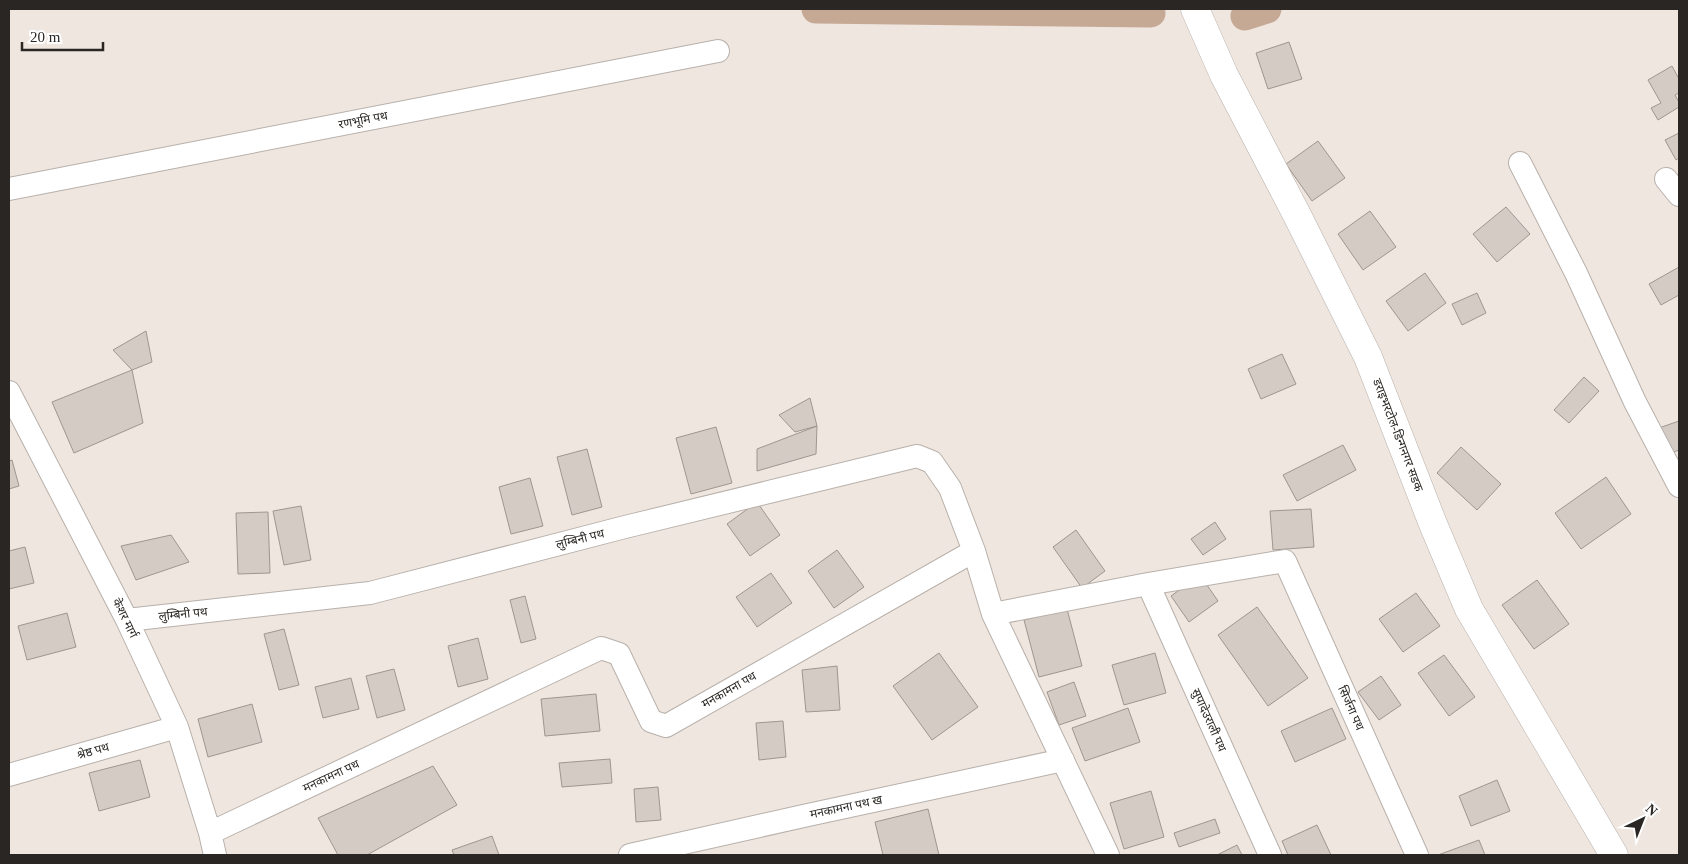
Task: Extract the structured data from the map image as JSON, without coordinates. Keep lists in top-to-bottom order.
{
  "streets": {
    "street": [
      "रणभूमि पथ",
      "डराइभरटोल-डिन्गनगर सडक",
      "लुम्बिनी पथ",
      "केशर मार्ग",
      "मनकामना पथ",
      "सिर्जना पथ",
      "सुपादेउराली पथ",
      "श्रेष्ठ पथ",
      "मनकामना पथ ख"
    ]
  },
  "crossings": [
    ["लुम्बिनी पथ", "केशर मार्ग"],
    ["लुम्बिनी पथ", "मनकामना पथ"],
    ["केशर मार्ग", "मनकामना पथ"],
    ["केशर मार्ग", "श्रेष्ठ पथ"],
    ["सिर्जना पथ", "सुपादेउराली पथ"]
  ],
  "scale_bar": "20 m",
  "north": "top right"
}
